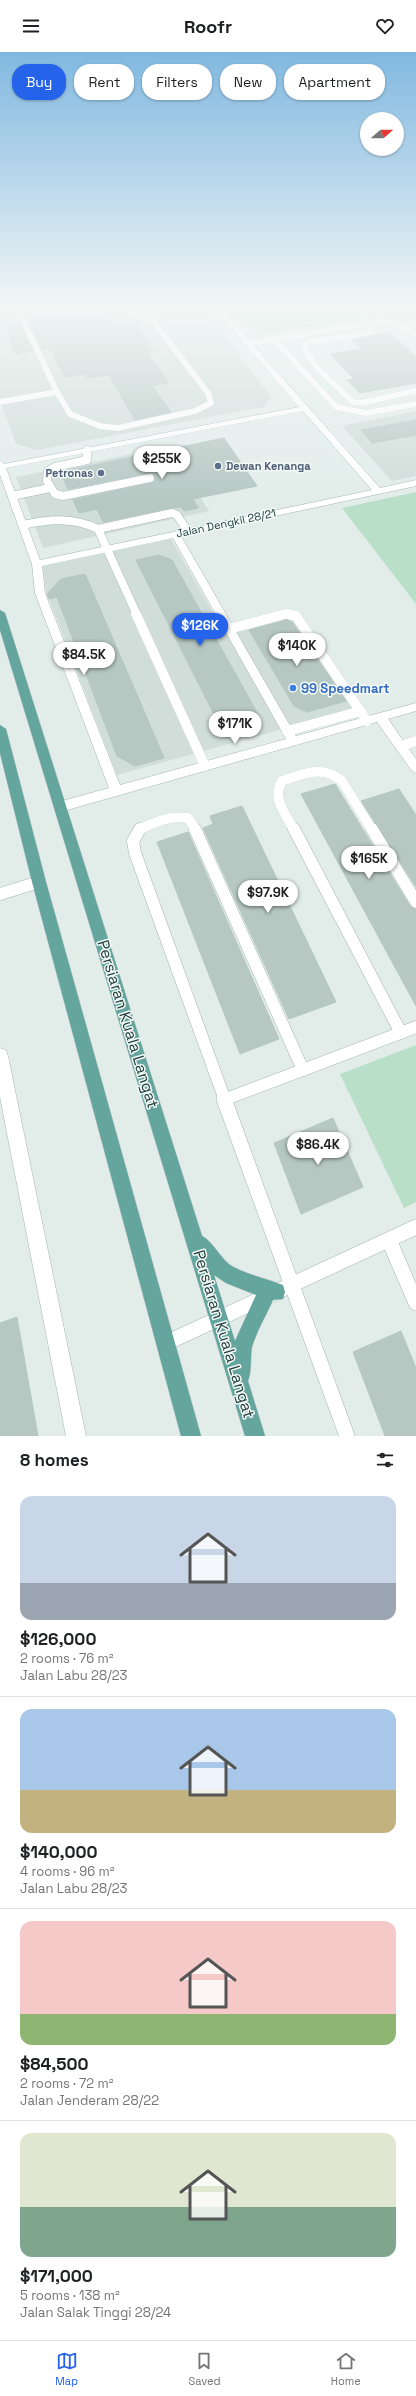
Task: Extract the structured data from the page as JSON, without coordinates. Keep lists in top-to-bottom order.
{
  "streets": {
    "main road": ["Persiaran Kuala Langat"],
    "street": ["Jalan Dengkil 28/21"]
  },
  "places": ["Dewan Kenanga", "Petronas", "99 Speedmart"],
  "north": "right",
  "page": {
    "header": "Roofr",
    "chip": [
      "Buy",
      "Rent",
      "Filters",
      "New",
      "Apartment"
    ],
    "price": [
      "$255K",
      "$126K",
      "$140K",
      "$84.5K",
      "$171K",
      "$165K",
      "$97.9K",
      "$86.4K"
    ],
    "heading": "8 homes",
    "list": [
      {
        "name": "$126,000",
        "note": "2 rooms · 76 m² · Jalan Labu 28/23"
      },
      {
        "name": "$140,000",
        "note": "4 rooms · 96 m² · Jalan Labu 28/23"
      },
      {
        "name": "$84,500",
        "note": "2 rooms · 72 m² · Jalan Jenderam 28/22"
      },
      {
        "name": "$171,000",
        "note": "5 rooms · 138 m² · Jalan Salak Tinggi 28/24"
      }
    ],
    "tabs": ["Map", "Saved", "Home"]
  }
}
